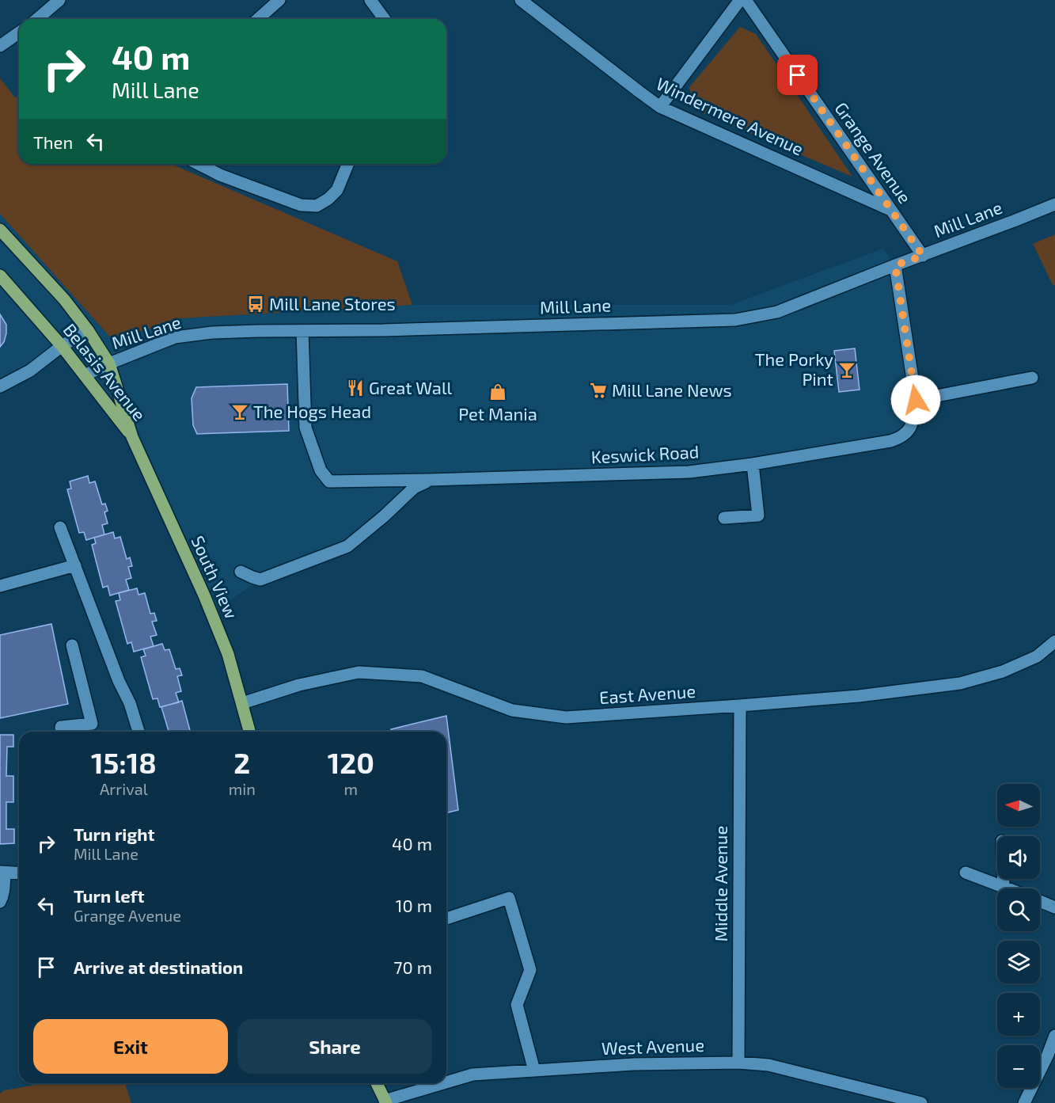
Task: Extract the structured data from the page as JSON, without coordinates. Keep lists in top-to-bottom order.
{
  "streets": {
    "main road": ["Belasis Avenue", "South View"],
    "street": [
      "Windermere Avenue",
      "Grange Avenue",
      "Mill Lane",
      "Keswick Road",
      "East Avenue",
      "Middle Avenue",
      "West Avenue"
    ]
  },
  "crossings": [
    ["Windermere Avenue", "Grange Avenue"],
    ["Grange Avenue", "Mill Lane"],
    ["Mill Lane", "Belasis Avenue"],
    ["Mill Lane", "Keswick Road"],
    ["Belasis Avenue", "South View"],
    ["South View", "East Avenue"],
    ["East Avenue", "Middle Avenue"],
    ["Middle Avenue", "West Avenue"]
  ],
  "places": {
    "bus stop": ["Mill Lane Stores"],
    "bar": ["The Porky Pint", "The Hogs Head"],
    "restaurant": ["Great Wall"],
    "supermarket": ["Mill Lane News"],
    "shop": ["Pet Mania"]
  },
  "north": "left",
  "page": {
    "turn": ["40 m", "Mill Lane"],
    "then": "Then",
    "eta": [
      "15:18",
      "Arrival",
      "2",
      "min",
      "120",
      "m"
    ],
    "map_buttons": ["+", "−"],
    "list": [
      {
        "name": "Turn right",
        "note": "Mill Lane",
        "value": "40 m"
      },
      {
        "name": "Turn left",
        "note": "Grange Avenue",
        "value": "10 m"
      },
      {
        "name": "Arrive at destination",
        "value": "70 m"
      }
    ],
    "buttons": ["Exit", "Share"]
  }
}
